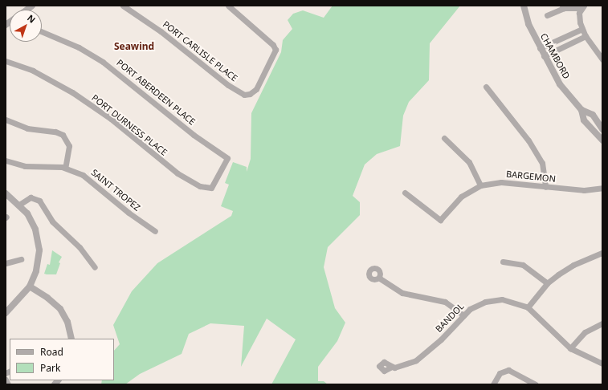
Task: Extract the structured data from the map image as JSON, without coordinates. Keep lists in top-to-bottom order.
{
  "streets": {
    "street": [
      "PORT CARLISLE PLACE",
      "CHAMBORD",
      "PORT ABERDEEN PLACE",
      "PORT DURNESS PLACE",
      "BARGEMON",
      "SAINT TROPEZ",
      "BANDOL"
    ]
  },
  "crossings": [
    ["PORT ABERDEEN PLACE", "PORT DURNESS PLACE"]
  ],
  "districts": ["Seawind"],
  "legend": ["Road", "Park"],
  "north": "top right"
}
